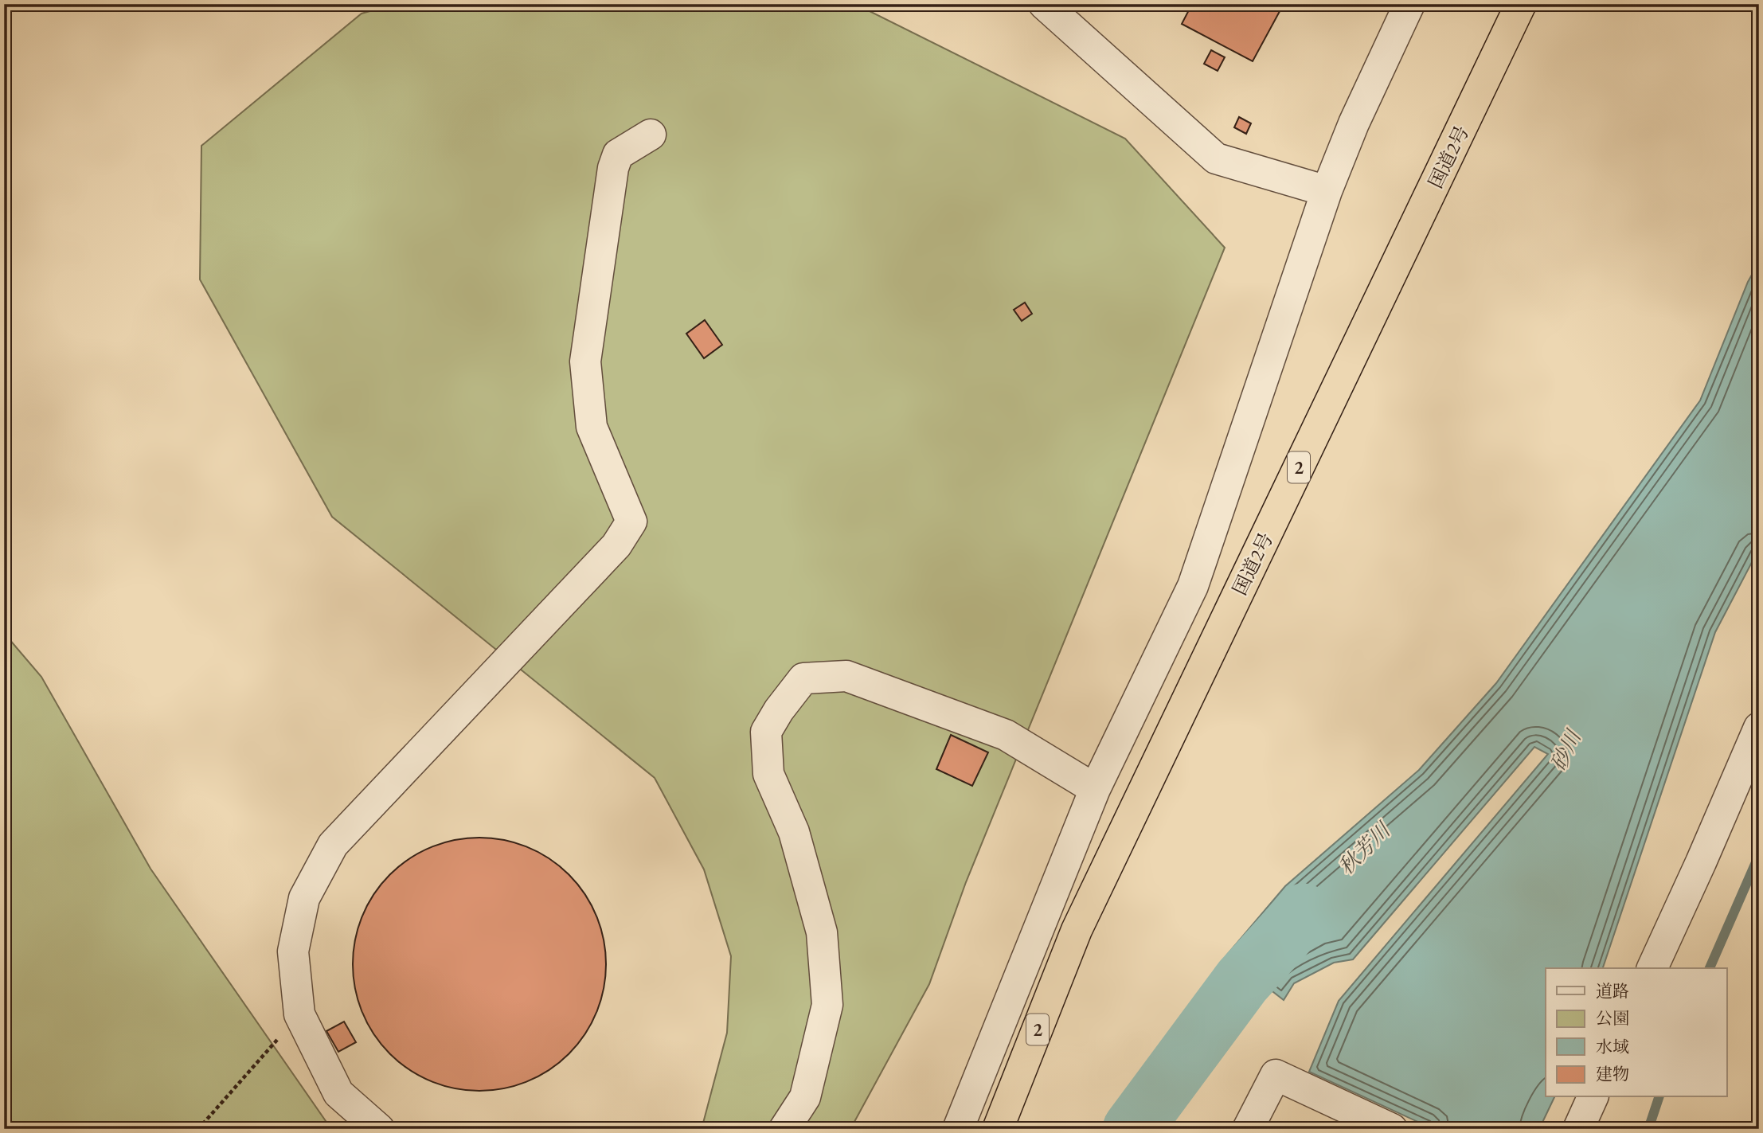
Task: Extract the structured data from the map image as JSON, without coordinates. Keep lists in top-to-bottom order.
{
  "streets": {
    "highway": ["国道2号", "2"]
  },
  "water": ["砂川", "秋芳川"],
  "legend": [
    "道路",
    "公園",
    "水域",
    "建物"
  ]
}
